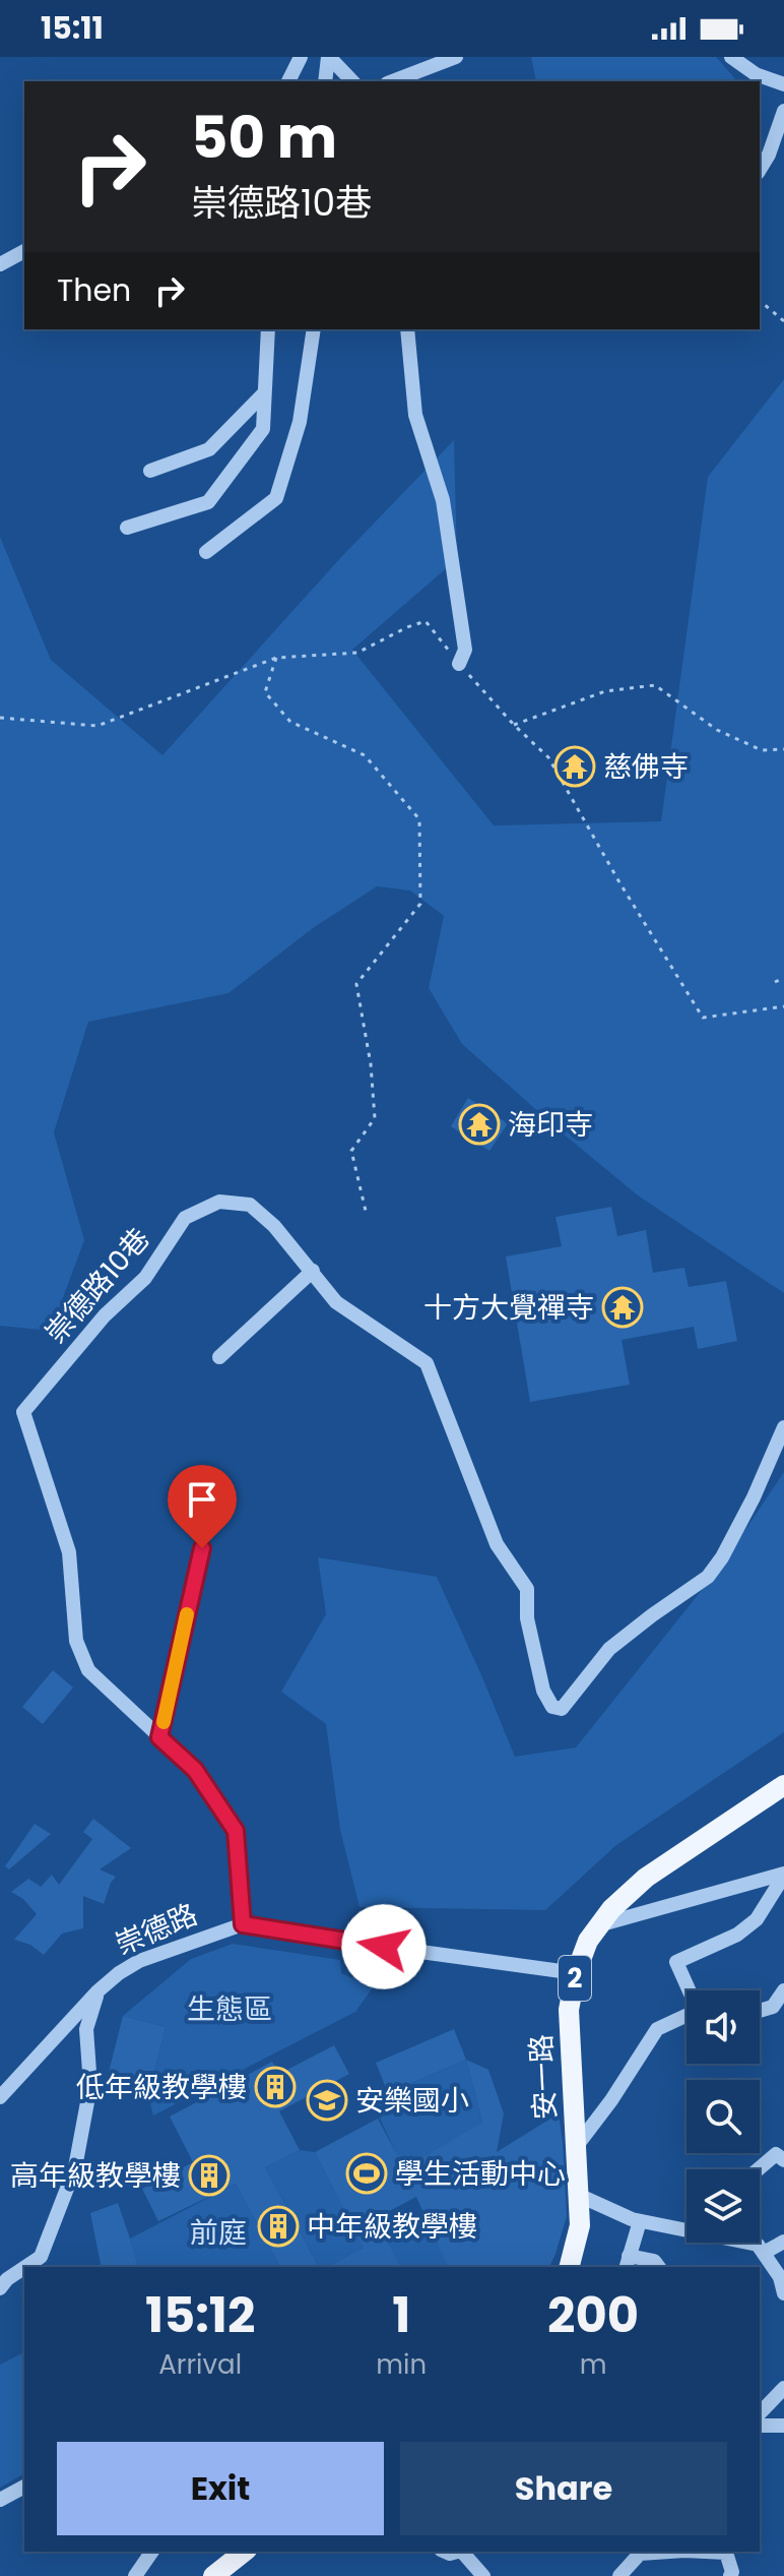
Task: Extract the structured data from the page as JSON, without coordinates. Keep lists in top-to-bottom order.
{
  "streets": {
    "main road": ["2", "安一路"],
    "street": ["崇德路10巷", "崇德路"]
  },
  "crossings": [
    ["崇德路10巷", "崇德路"],
    ["崇德路", "安一路"]
  ],
  "parks": ["生態區", "前庭"],
  "places": {
    "temple": ["慈佛寺", "海印寺", "十方大覺禪寺"],
    "building": ["低年級教學樓", "高年級教學樓", "中年級教學樓"],
    "school or university": ["安樂國小"],
    "sports": ["學生活動中心"]
  },
  "page": {
    "status": "15:11",
    "turn": ["50 m", "崇德路10巷"],
    "then": "Then",
    "eta": [
      "15:12",
      "Arrival",
      "1",
      "min",
      "200",
      "m"
    ],
    "buttons": ["Exit", "Share"]
  }
}
